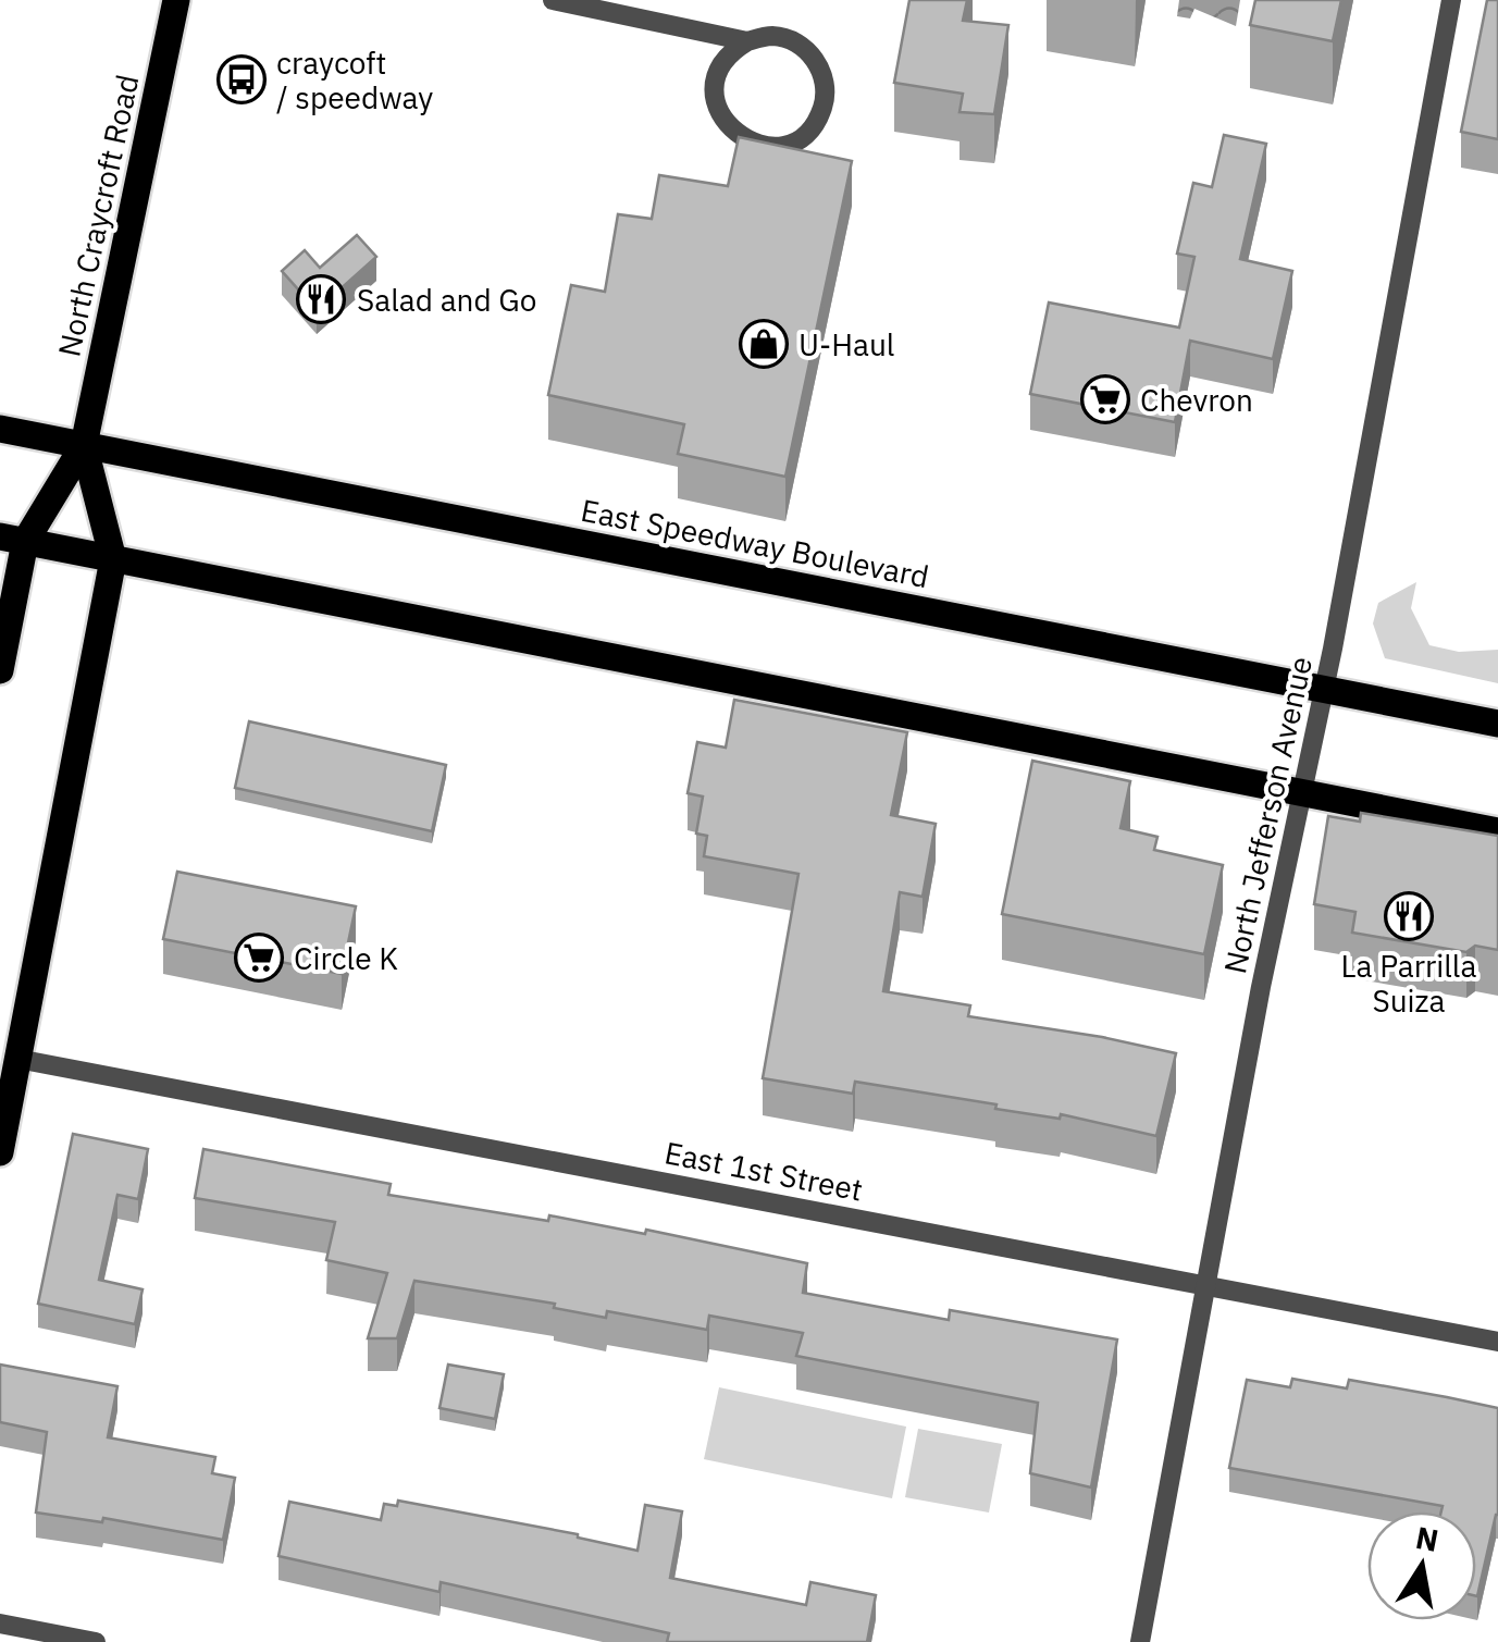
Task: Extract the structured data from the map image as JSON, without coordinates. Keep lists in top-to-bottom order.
{
  "streets": {
    "main road": ["North Craycroft Road", "East Speedway Boulevard"],
    "street": ["North Jefferson Avenue", "East 1st Street"]
  },
  "crossings": [
    ["North Craycroft Road", "East Speedway Boulevard"],
    ["North Craycroft Road", "East 1st Street"],
    ["East Speedway Boulevard", "North Jefferson Avenue"],
    ["North Jefferson Avenue", "East 1st Street"]
  ],
  "places": {
    "bus stop": ["craycoft / speedway"],
    "restaurant": ["Salad and Go", "La Parrilla Suiza"],
    "shop": ["U-Haul"],
    "supermarket": ["Chevron", "Circle K"]
  },
  "north": "top"
}
